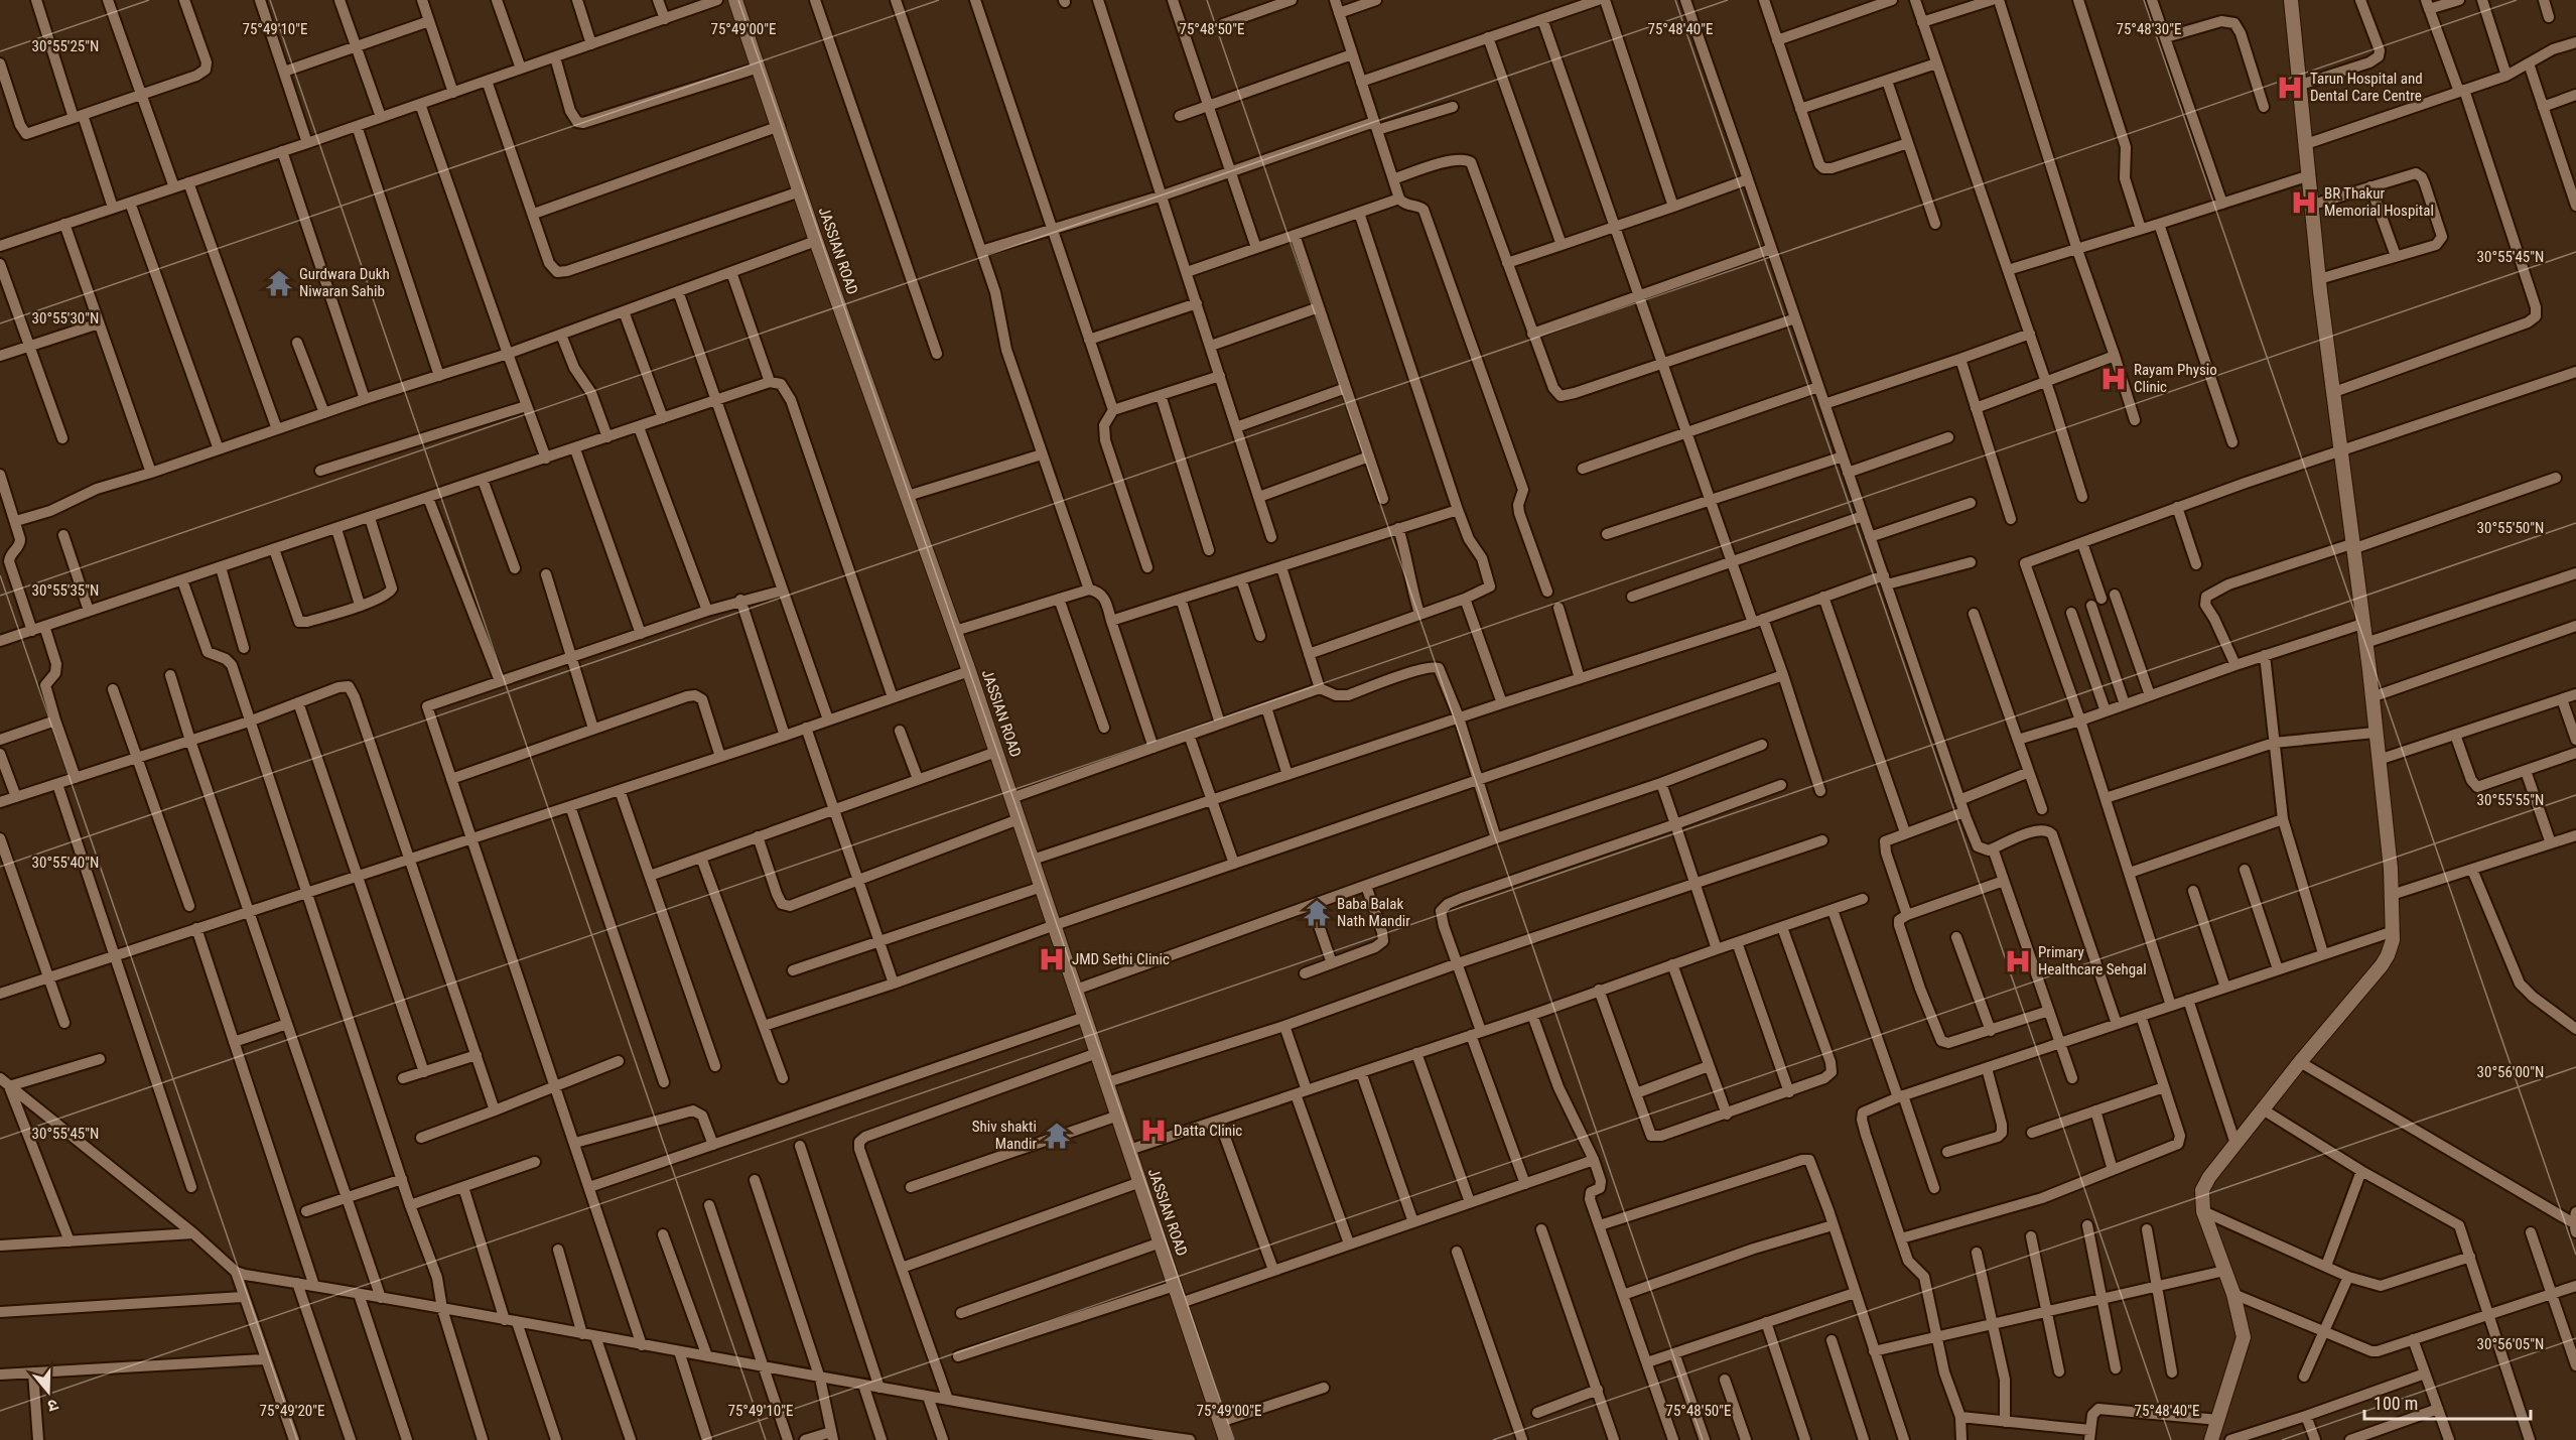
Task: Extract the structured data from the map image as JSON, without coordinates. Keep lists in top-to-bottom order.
{
  "streets": {
    "street": ["JASSIAN ROAD"]
  },
  "places": {
    "hospital": [
      "Tarun Hospital and Dental Care Centre",
      "BR Thakur Memorial Hospital",
      "Rayam Physio Clinic",
      "JMD Sethi Clinic",
      "Primary Healthcare Sehgal",
      "Datta Clinic"
    ],
    "temple": ["Gurdwara Dukh Niwaran Sahib", "Baba Balak Nath Mandir", "Shiv shakti Mandir"]
  },
  "scale_bar": "100 m",
  "north": "bottom",
  "coordinates": [
    "75°49'10\"E",
    "75°49'00\"E",
    "75°48'50\"E",
    "75°48'40\"E",
    "75°48'30\"E",
    "30°55'25\"N",
    "30°55'45\"N",
    "30°55'30\"N",
    "30°55'50\"N",
    "30°55'35\"N",
    "30°55'55\"N",
    "30°55'40\"N",
    "30°56'00\"N",
    "30°56'05\"N",
    "75°49'20\"E"
  ]
}
